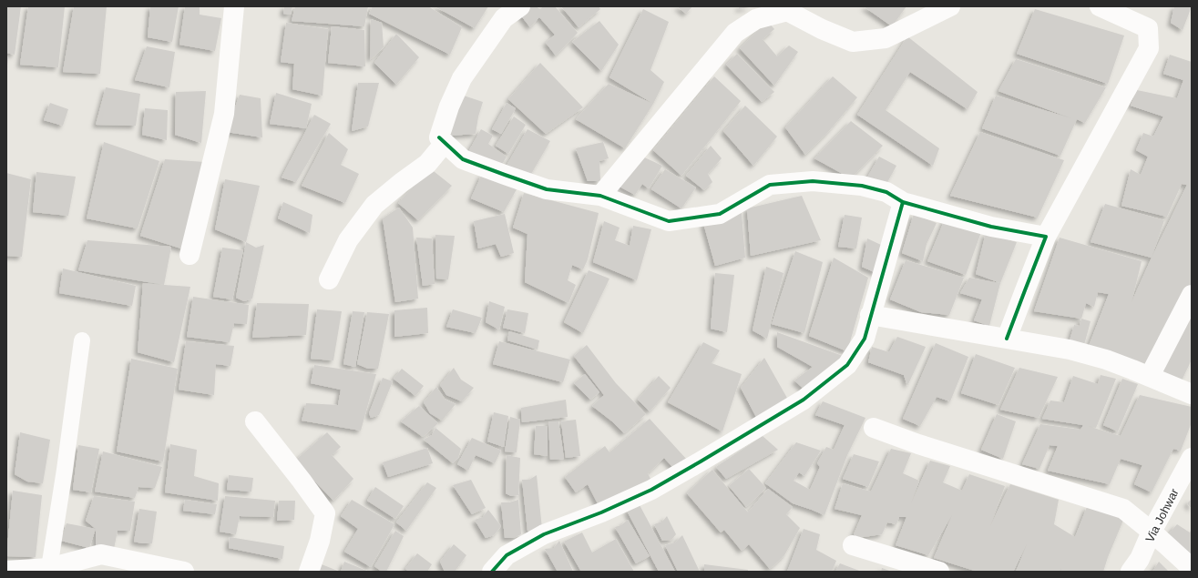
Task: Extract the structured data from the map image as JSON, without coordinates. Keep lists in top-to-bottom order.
{
  "streets": {
    "street": ["Via Johwar"]
  }
}
